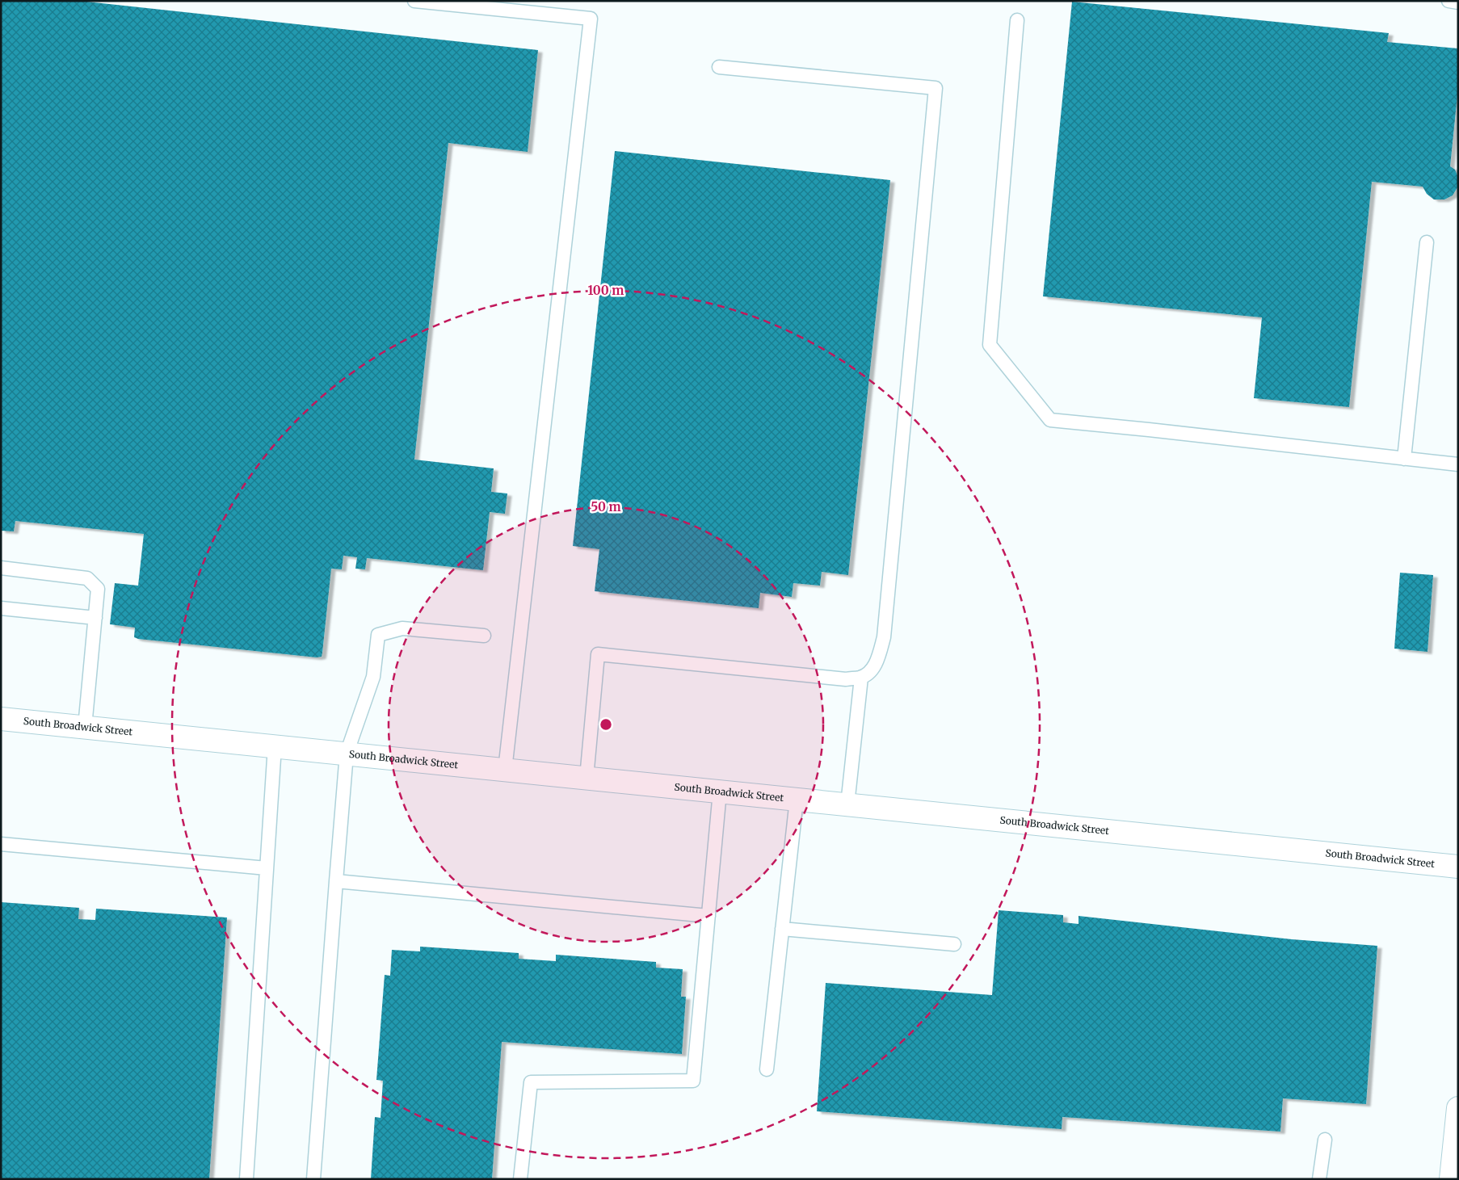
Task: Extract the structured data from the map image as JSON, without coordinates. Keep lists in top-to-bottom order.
{
  "streets": {
    "street": ["South Broadwick Street"]
  },
  "rings": ["100 m", "50 m"]
}
